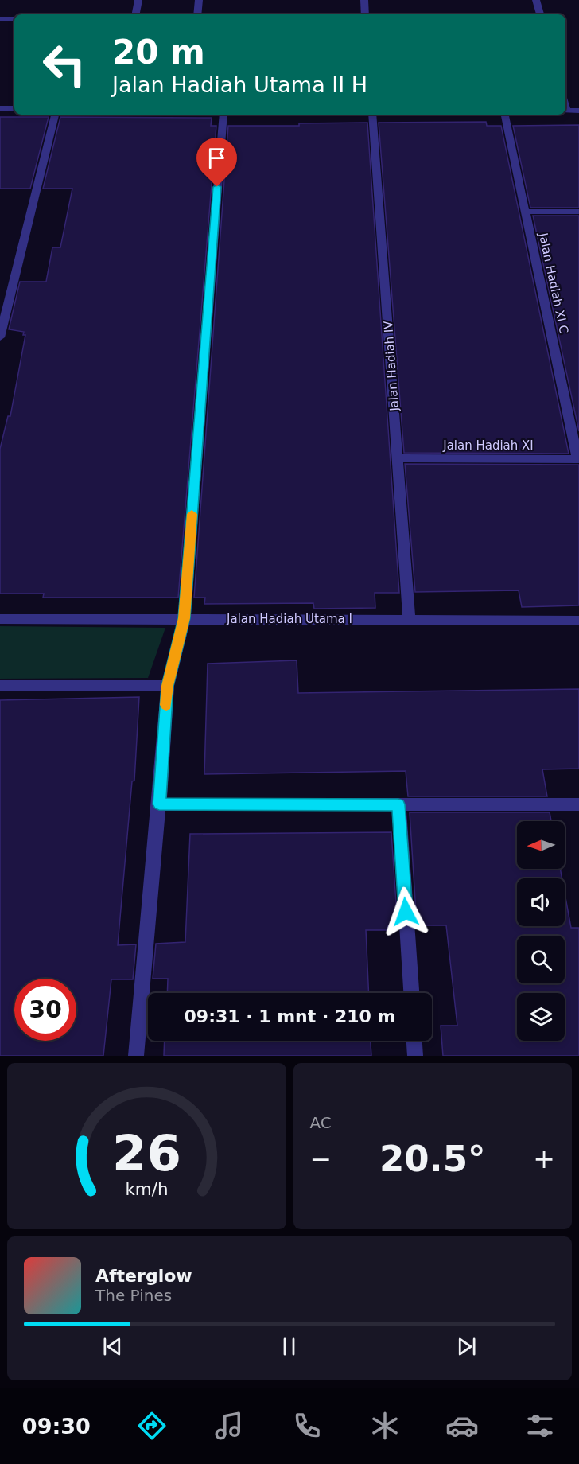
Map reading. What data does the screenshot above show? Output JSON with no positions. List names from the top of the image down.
{
  "streets": {
    "street": [
      "Jalan Hadiah XI C",
      "Jalan Hadiah IV",
      "Jalan Hadiah XI",
      "Jalan Hadiah Utama I"
    ]
  },
  "crossings": [
    ["Jalan Hadiah XI C", "Jalan Hadiah XI"],
    ["Jalan Hadiah IV", "Jalan Hadiah XI"],
    ["Jalan Hadiah IV", "Jalan Hadiah Utama I"]
  ],
  "north": "left",
  "page": {
    "turn": ["20 m", "Jalan Hadiah Utama II H"],
    "limit": "30",
    "trip": "09:31 · 1 mnt · 210 m",
    "tile": "AC",
    "heat": ["−", "20.5°", "+"],
    "song": ["Afterglow", "The Pines"],
    "tabs": "09:30",
    "gauge": ["26", "km/h"]
  }
}
